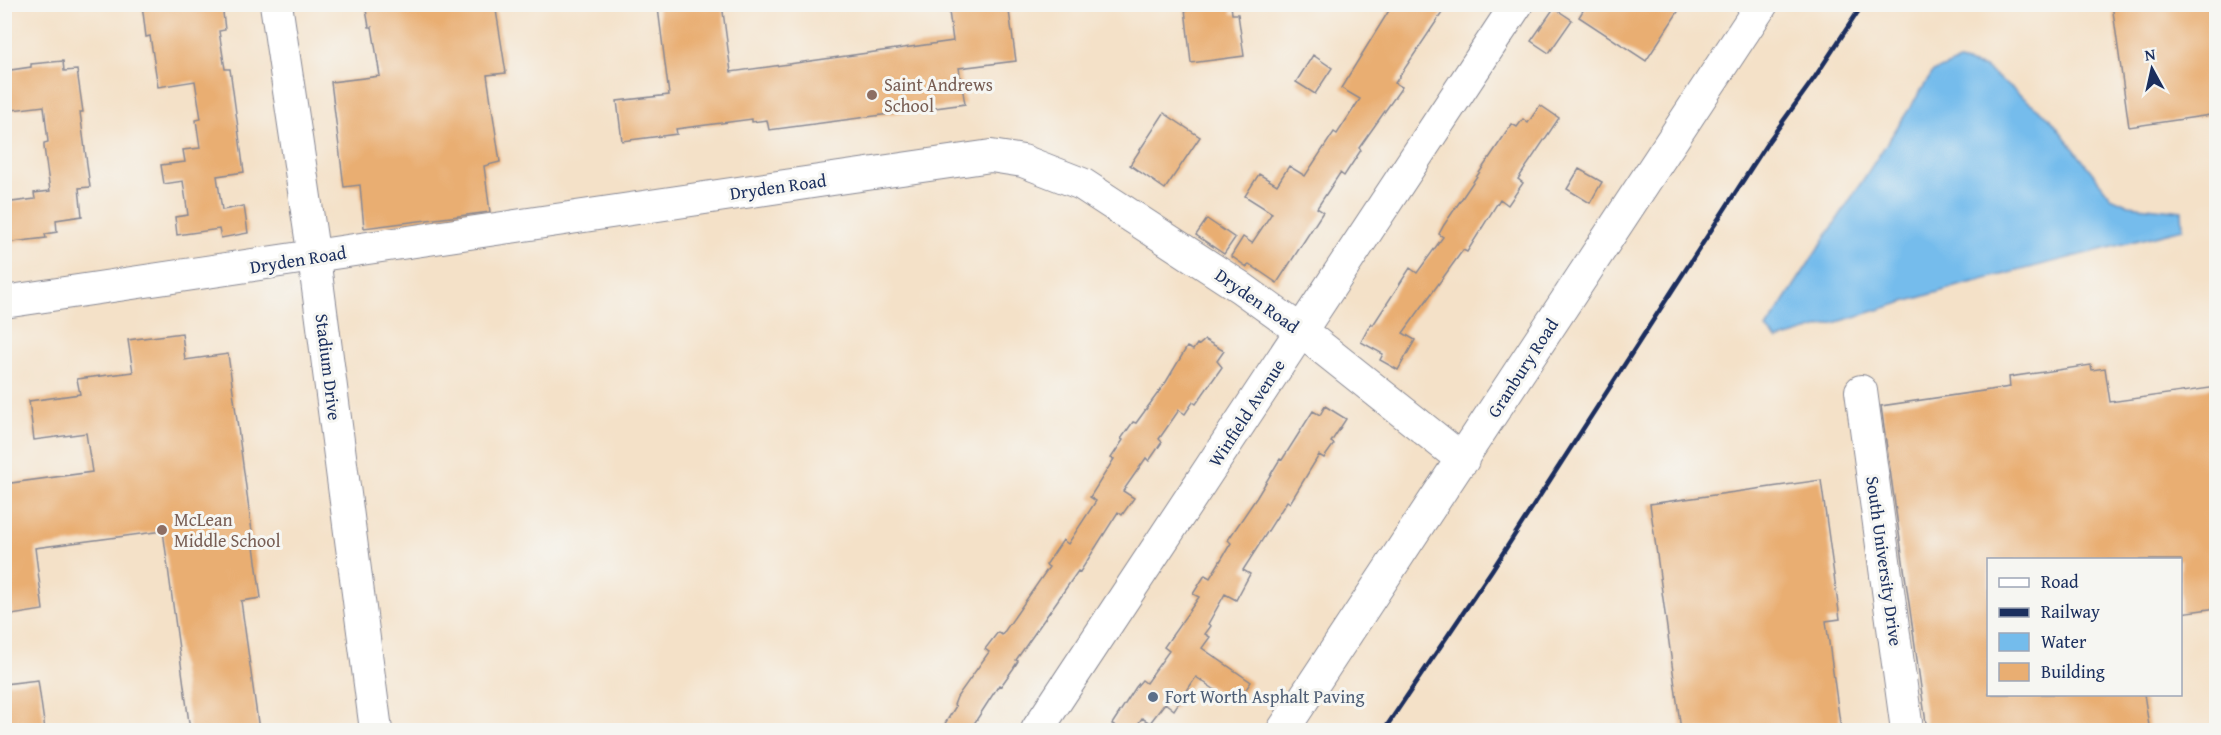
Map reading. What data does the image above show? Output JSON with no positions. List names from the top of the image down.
{
  "streets": {
    "street": [
      "Dryden Road",
      "Stadium Drive",
      "Granbury Road",
      "Winfield Avenue",
      "South University Drive"
    ]
  },
  "crossings": [
    ["Dryden Road", "Stadium Drive"],
    ["Dryden Road", "Granbury Road"],
    ["Dryden Road", "Winfield Avenue"]
  ],
  "places": ["Saint Andrews School", "McLean Middle School", "Fort Worth Asphalt Paving"],
  "legend": [
    "Road",
    "Railway",
    "Water",
    "Building"
  ],
  "north": "top"
}
